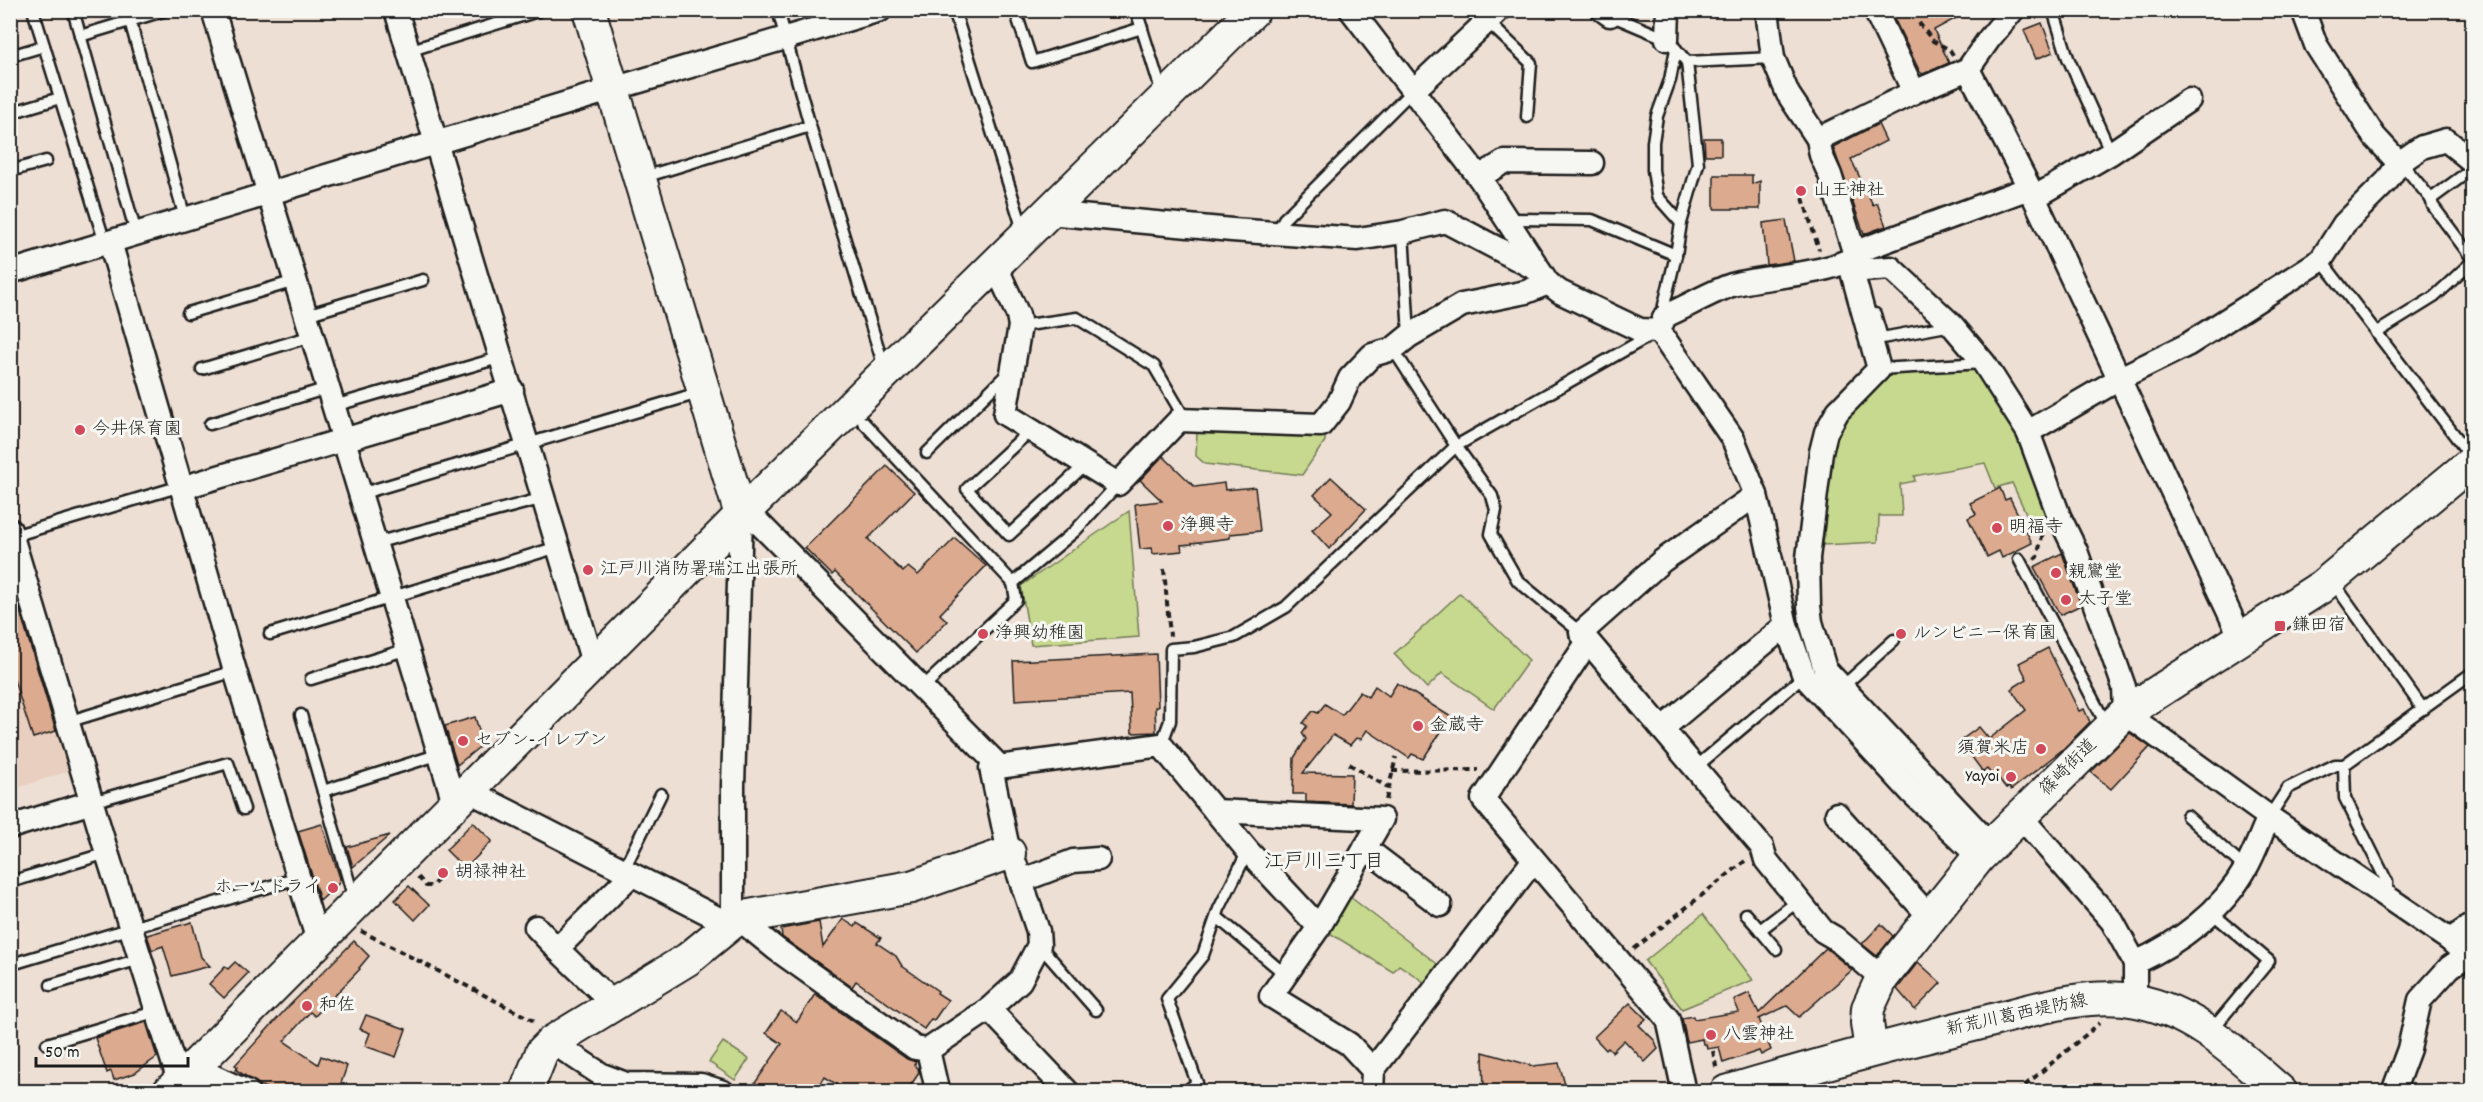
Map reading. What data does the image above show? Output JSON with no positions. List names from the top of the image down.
{
  "streets": {
    "street": ["篠崎街道", "新荒川葛西堤防線"]
  },
  "crossings": [
    ["篠崎街道", "新荒川葛西堤防線"]
  ],
  "districts": ["江戸川三丁目"],
  "places": {
    "other": [
      "山王神社",
      "今井保育園",
      "浄興寺",
      "明福寺",
      "江戸川消防署瑞江出張所",
      "親鸞堂",
      "太子堂",
      "浄興幼稚園",
      "ルンビニー保育園",
      "金蔵寺",
      "セブン-イレブン",
      "須賀米店",
      "Yayoi",
      "胡禄神社",
      "ホームドライ",
      "和佐",
      "八雲神社"
    ],
    "transit": ["鎌田宿"]
  },
  "scale_bar": "50 m"
}
